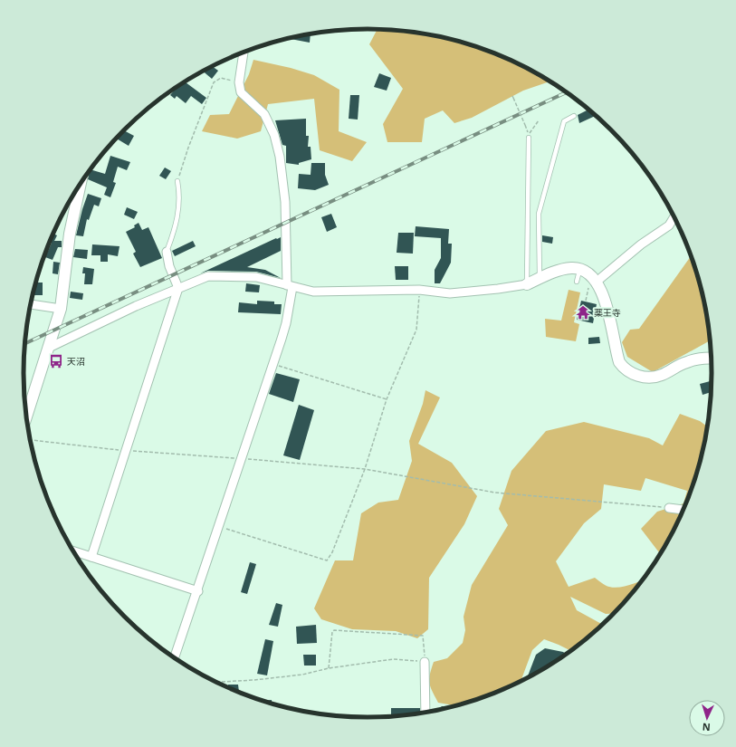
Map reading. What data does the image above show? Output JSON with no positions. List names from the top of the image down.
{
  "places": {
    "temple": ["薬王寺"],
    "bus stop": ["天沼"]
  },
  "north": "bottom"
}
